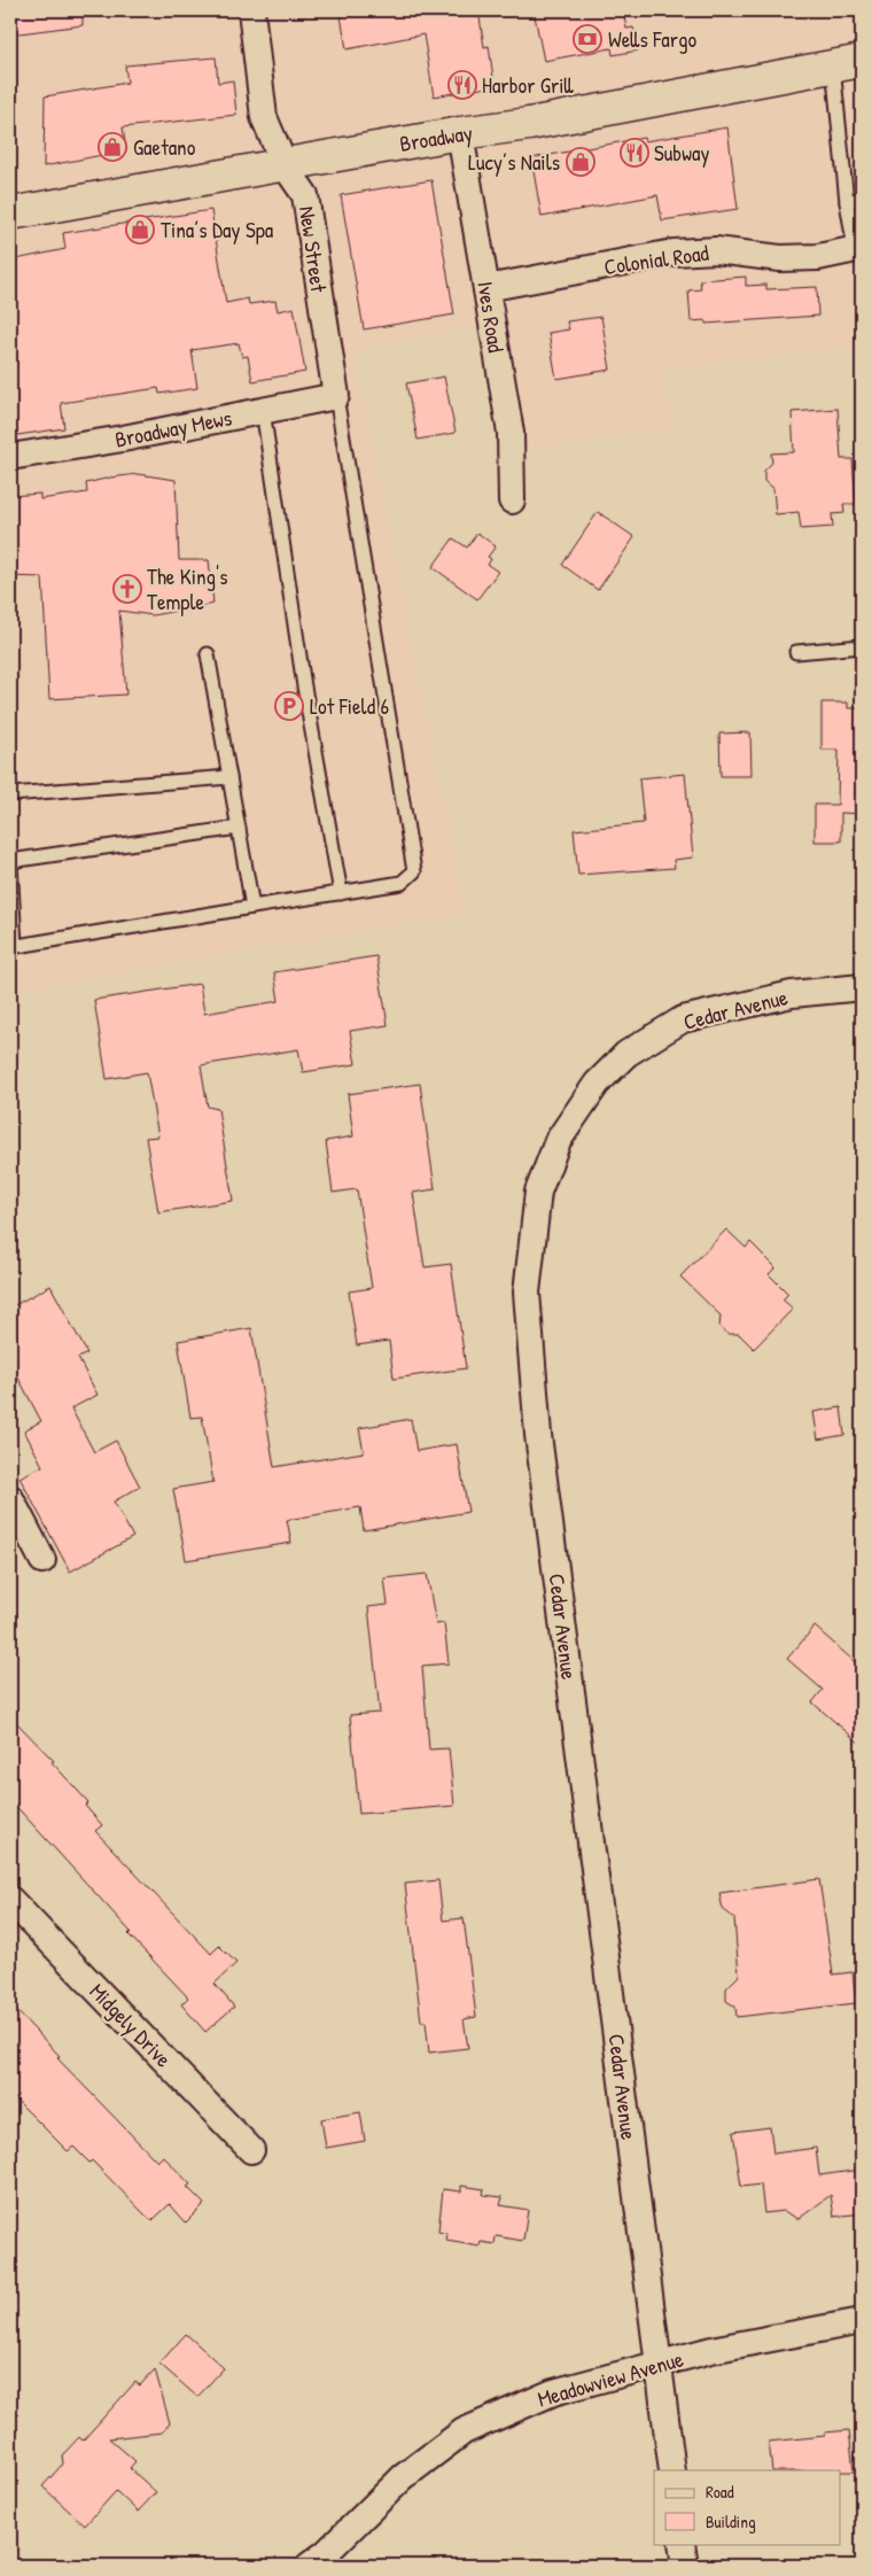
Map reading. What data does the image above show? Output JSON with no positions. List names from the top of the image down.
{
  "streets": {
    "main road": ["Broadway"],
    "street": [
      "New Street",
      "Colonial Road",
      "Ives Road",
      "Broadway Mews",
      "Cedar Avenue",
      "Midgely Drive",
      "Meadowview Avenue"
    ]
  },
  "crossings": [
    ["Broadway", "New Street"],
    ["Broadway", "Ives Road"],
    ["New Street", "Broadway Mews"],
    ["Colonial Road", "Ives Road"],
    ["Cedar Avenue", "Meadowview Avenue"]
  ],
  "places": {
    "bank": ["Wells Fargo"],
    "restaurant": ["Harbor Grill", "Subway"],
    "shop": ["Gaetano", "Lucy’s Nails", "Tina’s Day Spa"],
    "church": ["The King's Temple"],
    "parking": ["Lot Field 6"]
  },
  "legend": ["Road", "Building"]
}
